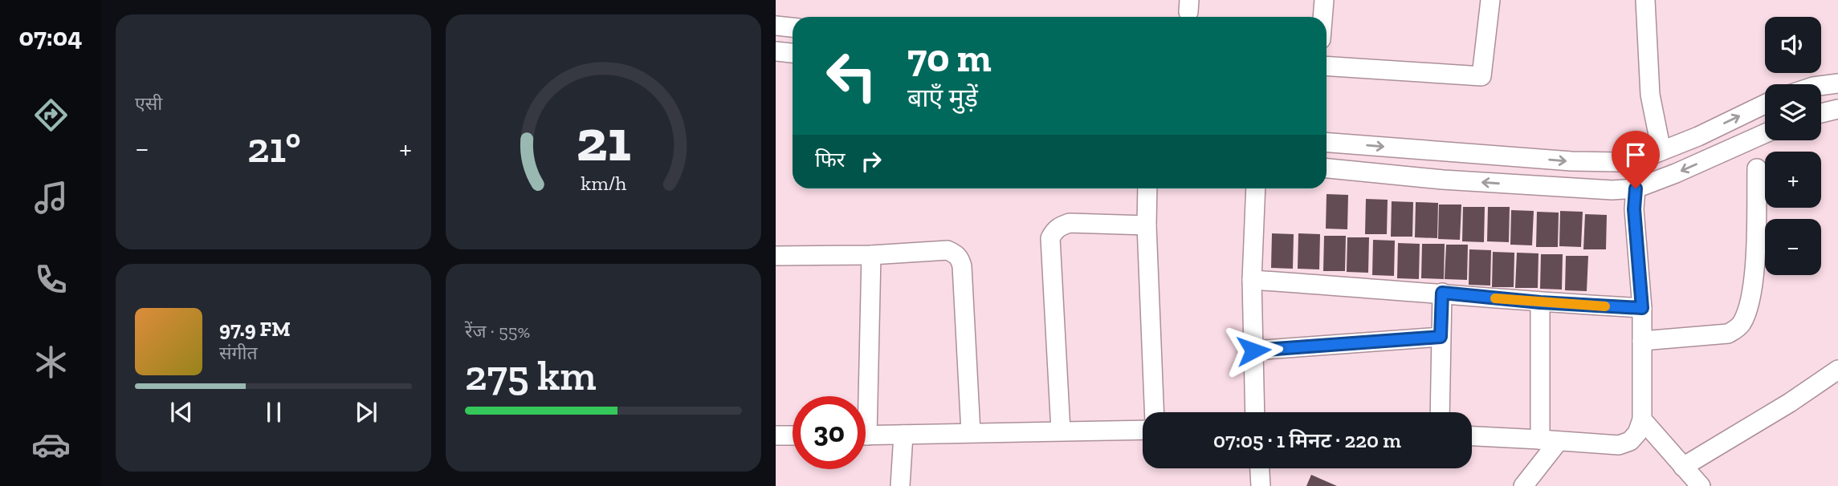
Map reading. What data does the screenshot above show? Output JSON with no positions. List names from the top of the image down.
{
  "page": {
    "tabs": "07:04",
    "tile": [
      "एसी",
      ["रेंज · 55%", "275 km"]
    ],
    "map_buttons": ["+", "−"],
    "turn": ["70 m", "बाएँ मुड़ें"],
    "heat": ["−", "21°", "+"],
    "then": "फिर",
    "song": ["97.9 FM", "संगीत"],
    "limit": "30",
    "trip": "07:05 · 1 मिनट · 220 m",
    "gauge": ["21", "km/h"]
  }
}
